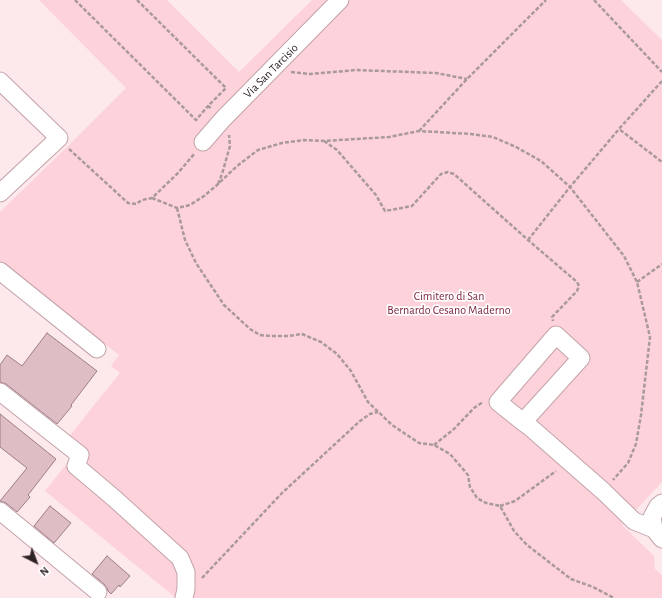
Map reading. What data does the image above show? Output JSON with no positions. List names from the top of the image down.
{
  "streets": {
    "street": ["Via San Tarcisio"]
  },
  "parks": ["Cimitero di San Bernardo Cesano Maderno"],
  "north": "bottom right"
}
